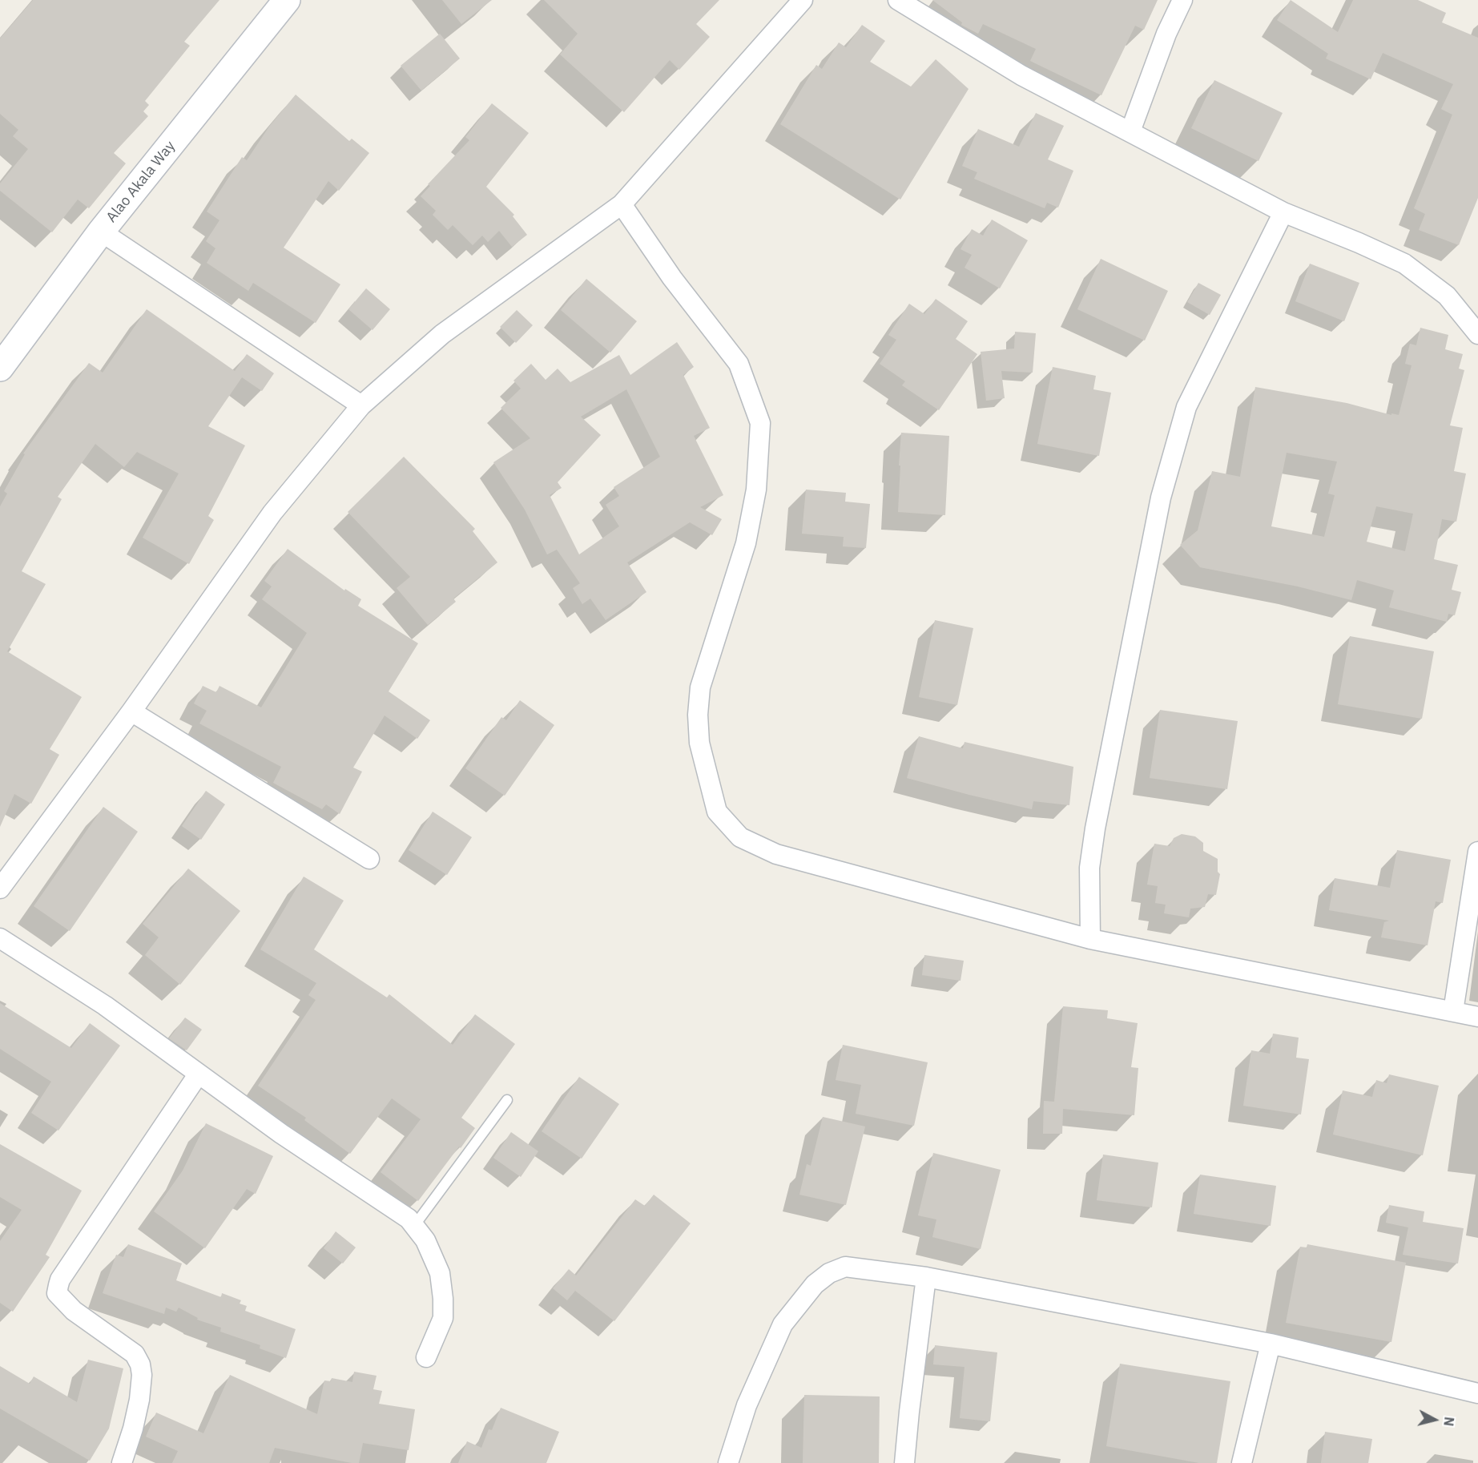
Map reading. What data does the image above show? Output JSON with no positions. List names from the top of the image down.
{
  "streets": {
    "street": ["Alao Akala Way"]
  },
  "north": "right"
}
